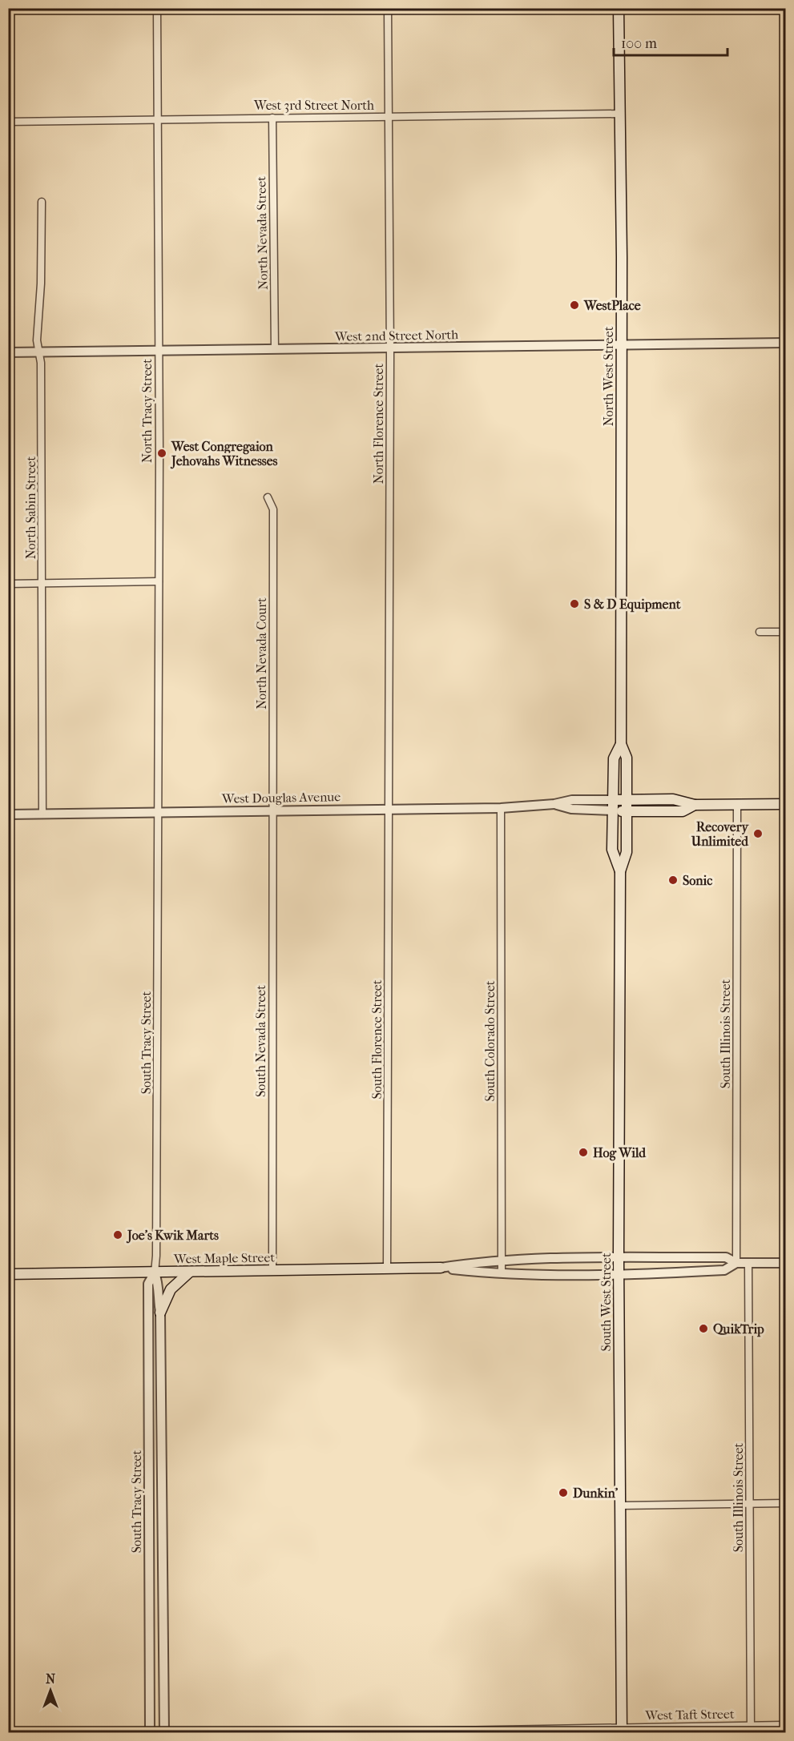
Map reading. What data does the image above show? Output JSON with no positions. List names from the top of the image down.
{
  "streets": {
    "main road": [
      "North West Street",
      "West Douglas Avenue",
      "West Maple Street",
      "South West Street"
    ],
    "street": [
      "West 3rd Street North",
      "North Nevada Street",
      "West 2nd Street North",
      "North Tracy Street",
      "North Florence Street",
      "North Sabin Street",
      "North Nevada Court",
      "South Illinois Street",
      "South Florence Street",
      "South Nevada Street",
      "South Colorado Street",
      "South Tracy Street",
      "West Taft Street"
    ]
  },
  "crossings": [
    ["West 3rd Street North", "North Nevada Street"],
    ["West 3rd Street North", "North West Street"],
    ["West 3rd Street North", "North Tracy Street"],
    ["West 3rd Street North", "North Florence Street"],
    ["North Nevada Street", "West 2nd Street North"],
    ["West 2nd Street North", "North West Street"],
    ["West 2nd Street North", "North Tracy Street"],
    ["West 2nd Street North", "North Florence Street"],
    ["West 2nd Street North", "North Sabin Street"],
    ["North West Street", "West Douglas Avenue"],
    ["North West Street", "South West Street"],
    ["North Tracy Street", "West Douglas Avenue"],
    ["North Tracy Street", "South Tracy Street"],
    ["North Florence Street", "West Douglas Avenue"],
    ["North Florence Street", "South Florence Street"],
    ["North Sabin Street", "West Douglas Avenue"],
    ["North Nevada Court", "West Douglas Avenue"],
    ["North Nevada Court", "South Nevada Street"],
    ["West Douglas Avenue", "South Illinois Street"],
    ["West Douglas Avenue", "South Florence Street"],
    ["West Douglas Avenue", "South Nevada Street"],
    ["West Douglas Avenue", "South Colorado Street"],
    ["West Douglas Avenue", "South Tracy Street"],
    ["West Douglas Avenue", "South West Street"],
    ["South Illinois Street", "West Maple Street"],
    ["South Illinois Street", "West Taft Street"],
    ["South Florence Street", "West Maple Street"],
    ["South Nevada Street", "West Maple Street"],
    ["South Colorado Street", "West Maple Street"],
    ["South Tracy Street", "West Maple Street"],
    ["West Maple Street", "South West Street"],
    ["South West Street", "West Taft Street"]
  ],
  "places": [
    "WestPlace",
    "West Congregaion Jehovahs Witnesses",
    "S & D Equipment",
    "Recovery Unlimited",
    "Sonic",
    "Hog Wild",
    "Joe's Kwik Marts",
    "QuikTrip",
    "Dunkin'"
  ],
  "scale_bar": "100 m",
  "north": "top"
}
